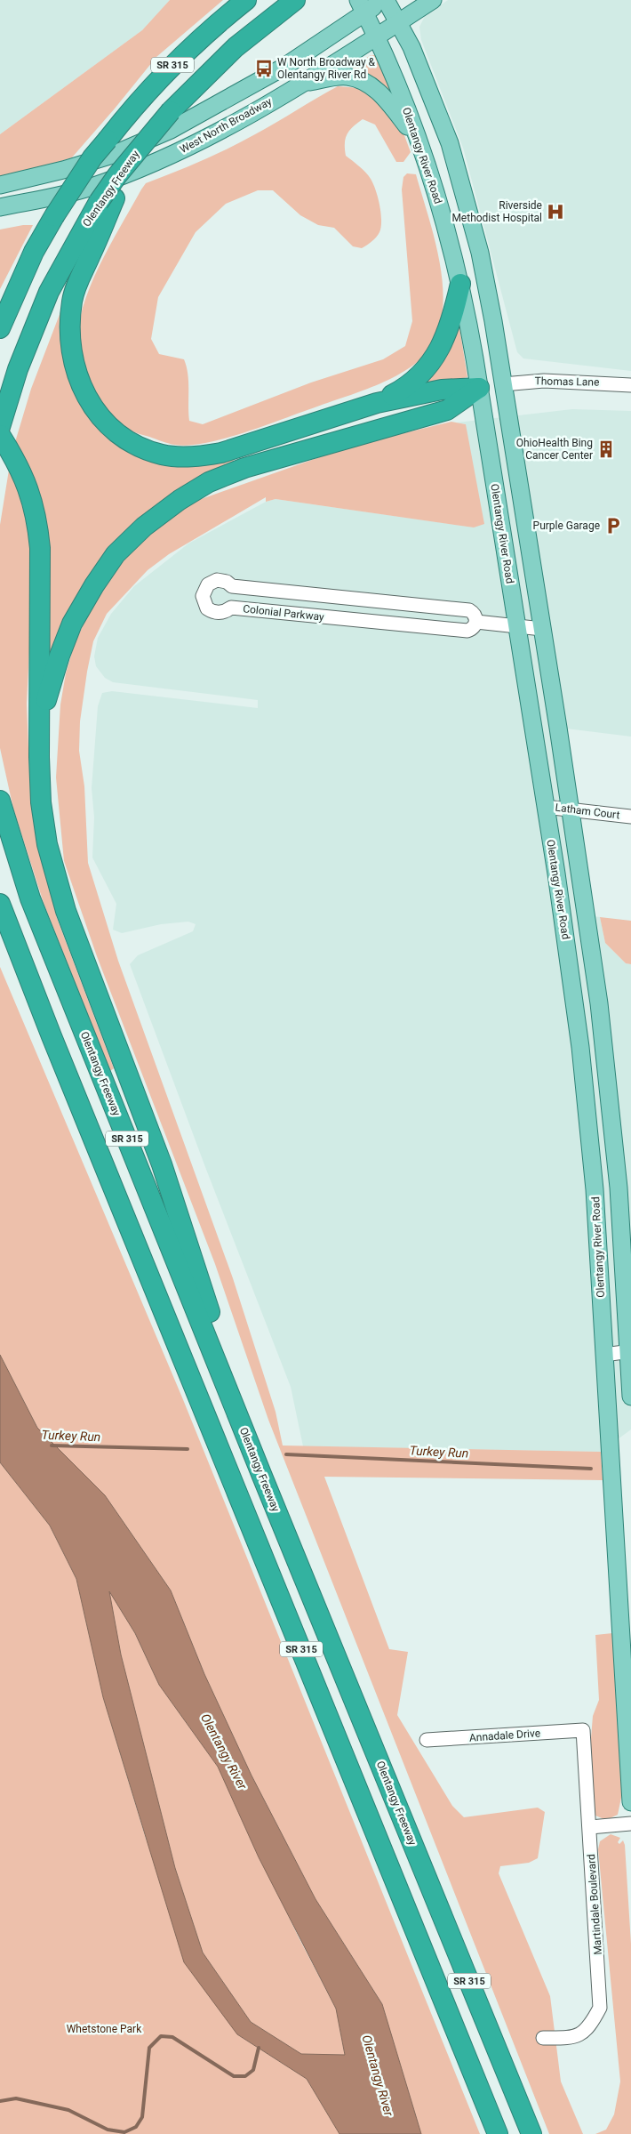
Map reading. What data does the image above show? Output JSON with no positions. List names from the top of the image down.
{
  "streets": {
    "highway": ["SR 315", "Olentangy Freeway"],
    "main road": ["West North Broadway", "Olentangy River Road"],
    "street": [
      "Thomas Lane",
      "Colonial Parkway",
      "Latham Court",
      "Annadale Drive",
      "Martindale Boulevard"
    ]
  },
  "crossings": [
    ["West North Broadway", "Olentangy River Road"],
    ["Olentangy River Road", "Colonial Parkway"],
    ["Olentangy River Road", "Latham Court"],
    ["Annadale Drive", "Martindale Boulevard"]
  ],
  "water": ["Turkey Run", "Olentangy River"],
  "parks": ["Whetstone Park"],
  "places": {
    "bus stop": ["W North Broadway & Olentangy River Rd"],
    "hospital": ["Riverside Methodist Hospital"],
    "building": ["OhioHealth Bing Cancer Center"],
    "parking": ["Purple Garage"]
  }
}
